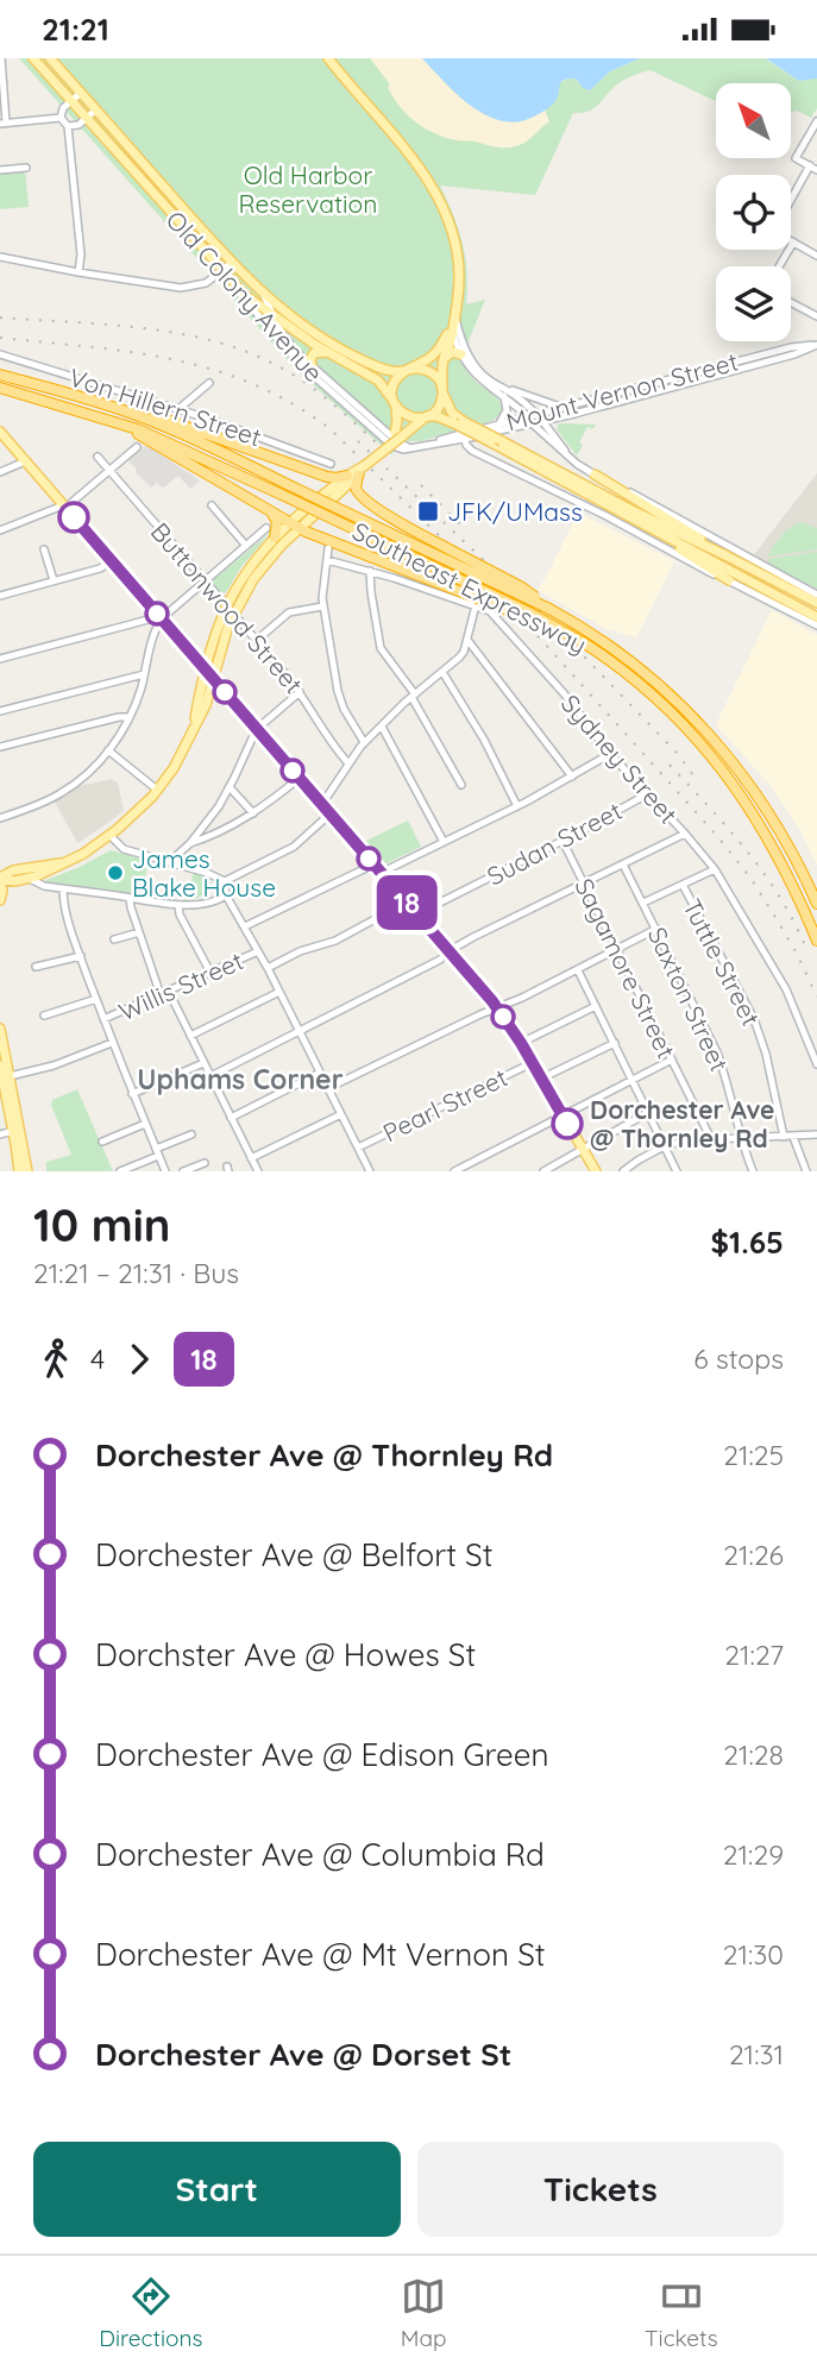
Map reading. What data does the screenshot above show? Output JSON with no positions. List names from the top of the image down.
{
  "streets": {
    "highway": ["Southeast Expressway"],
    "main road": ["Old Colony Avenue"],
    "street": [
      "Mount Vernon Street",
      "Von Hillern Street",
      "Buttonwood Street",
      "Sydney Street",
      "Sudan Street",
      "Tuttle Street",
      "Sagamore Street",
      "Willis Street",
      "Saxton Street",
      "Pearl Street"
    ]
  },
  "crossings": [
    ["Old Colony Avenue", "Mount Vernon Street"],
    ["Sydney Street", "Sudan Street"],
    ["Sudan Street", "Sagamore Street"]
  ],
  "districts": ["Uphams Corner"],
  "parks": ["Old Harbor Reservation"],
  "places": {
    "transit": ["JFK/UMass"],
    "other": ["James Blake House", "Dorchester Ave @ Thornley Rd"]
  },
  "lines": ["bus line 18"],
  "north": "top left",
  "page": {
    "status": "21:21",
    "on_map": "18",
    "heading": ["10 min", "21:21 – 21:31 · Bus", "$1.65"],
    "legs": ["4", "18", "6 stops"],
    "list": [
      {
        "name": "Dorchester Ave @ Thornley Rd",
        "value": "21:25"
      },
      {
        "name": "Dorchester Ave @ Belfort St",
        "value": "21:26"
      },
      {
        "name": "Dorchster Ave @ Howes St",
        "value": "21:27"
      },
      {
        "name": "Dorchester Ave @ Edison Green",
        "value": "21:28"
      },
      {
        "name": "Dorchester Ave @ Columbia Rd",
        "value": "21:29"
      },
      {
        "name": "Dorchester Ave @ Mt Vernon St",
        "value": "21:30"
      },
      {
        "name": "Dorchester Ave @ Dorset St",
        "value": "21:31"
      }
    ],
    "buttons": ["Start", "Tickets"],
    "tabs": ["Directions", "Map", "Tickets"]
  }
}
